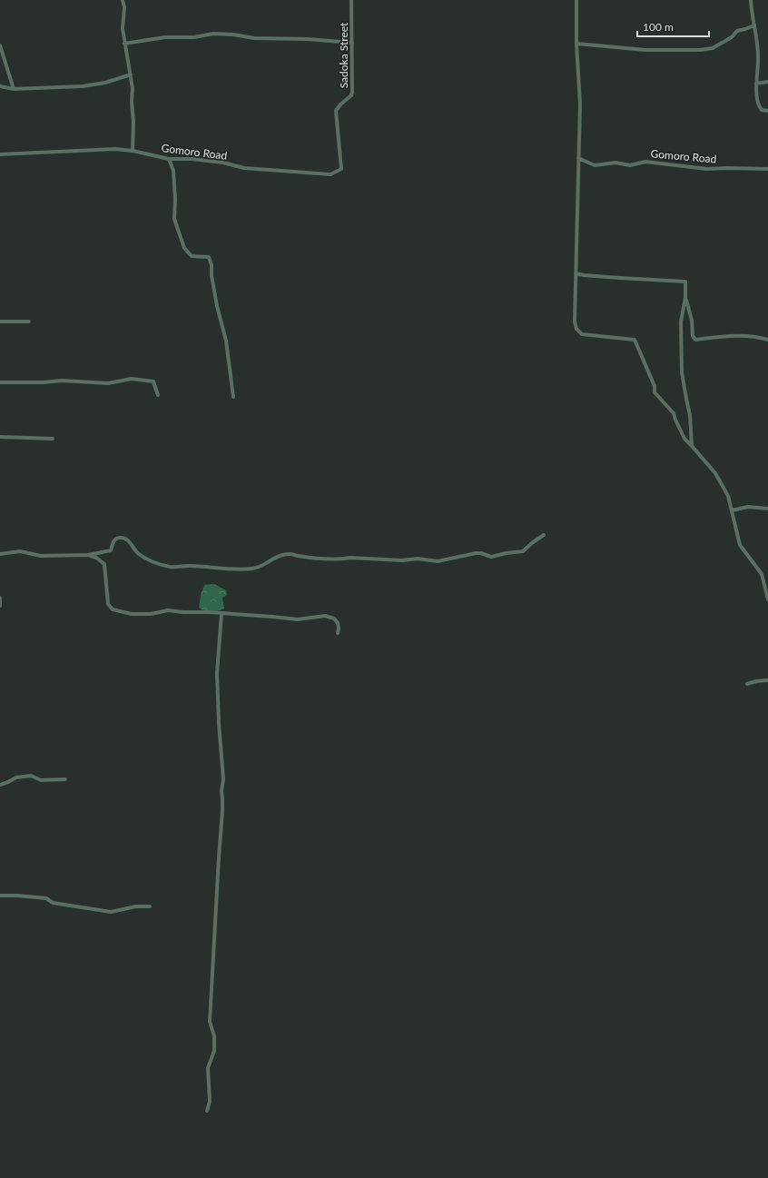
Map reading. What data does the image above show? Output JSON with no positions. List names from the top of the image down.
{
  "streets": {
    "street": ["Sadoka Street", "Gomoro Road"]
  },
  "crossings": [
    ["Sadoka Street", "Gomoro Road"]
  ],
  "scale_bar": "100 m"
}
